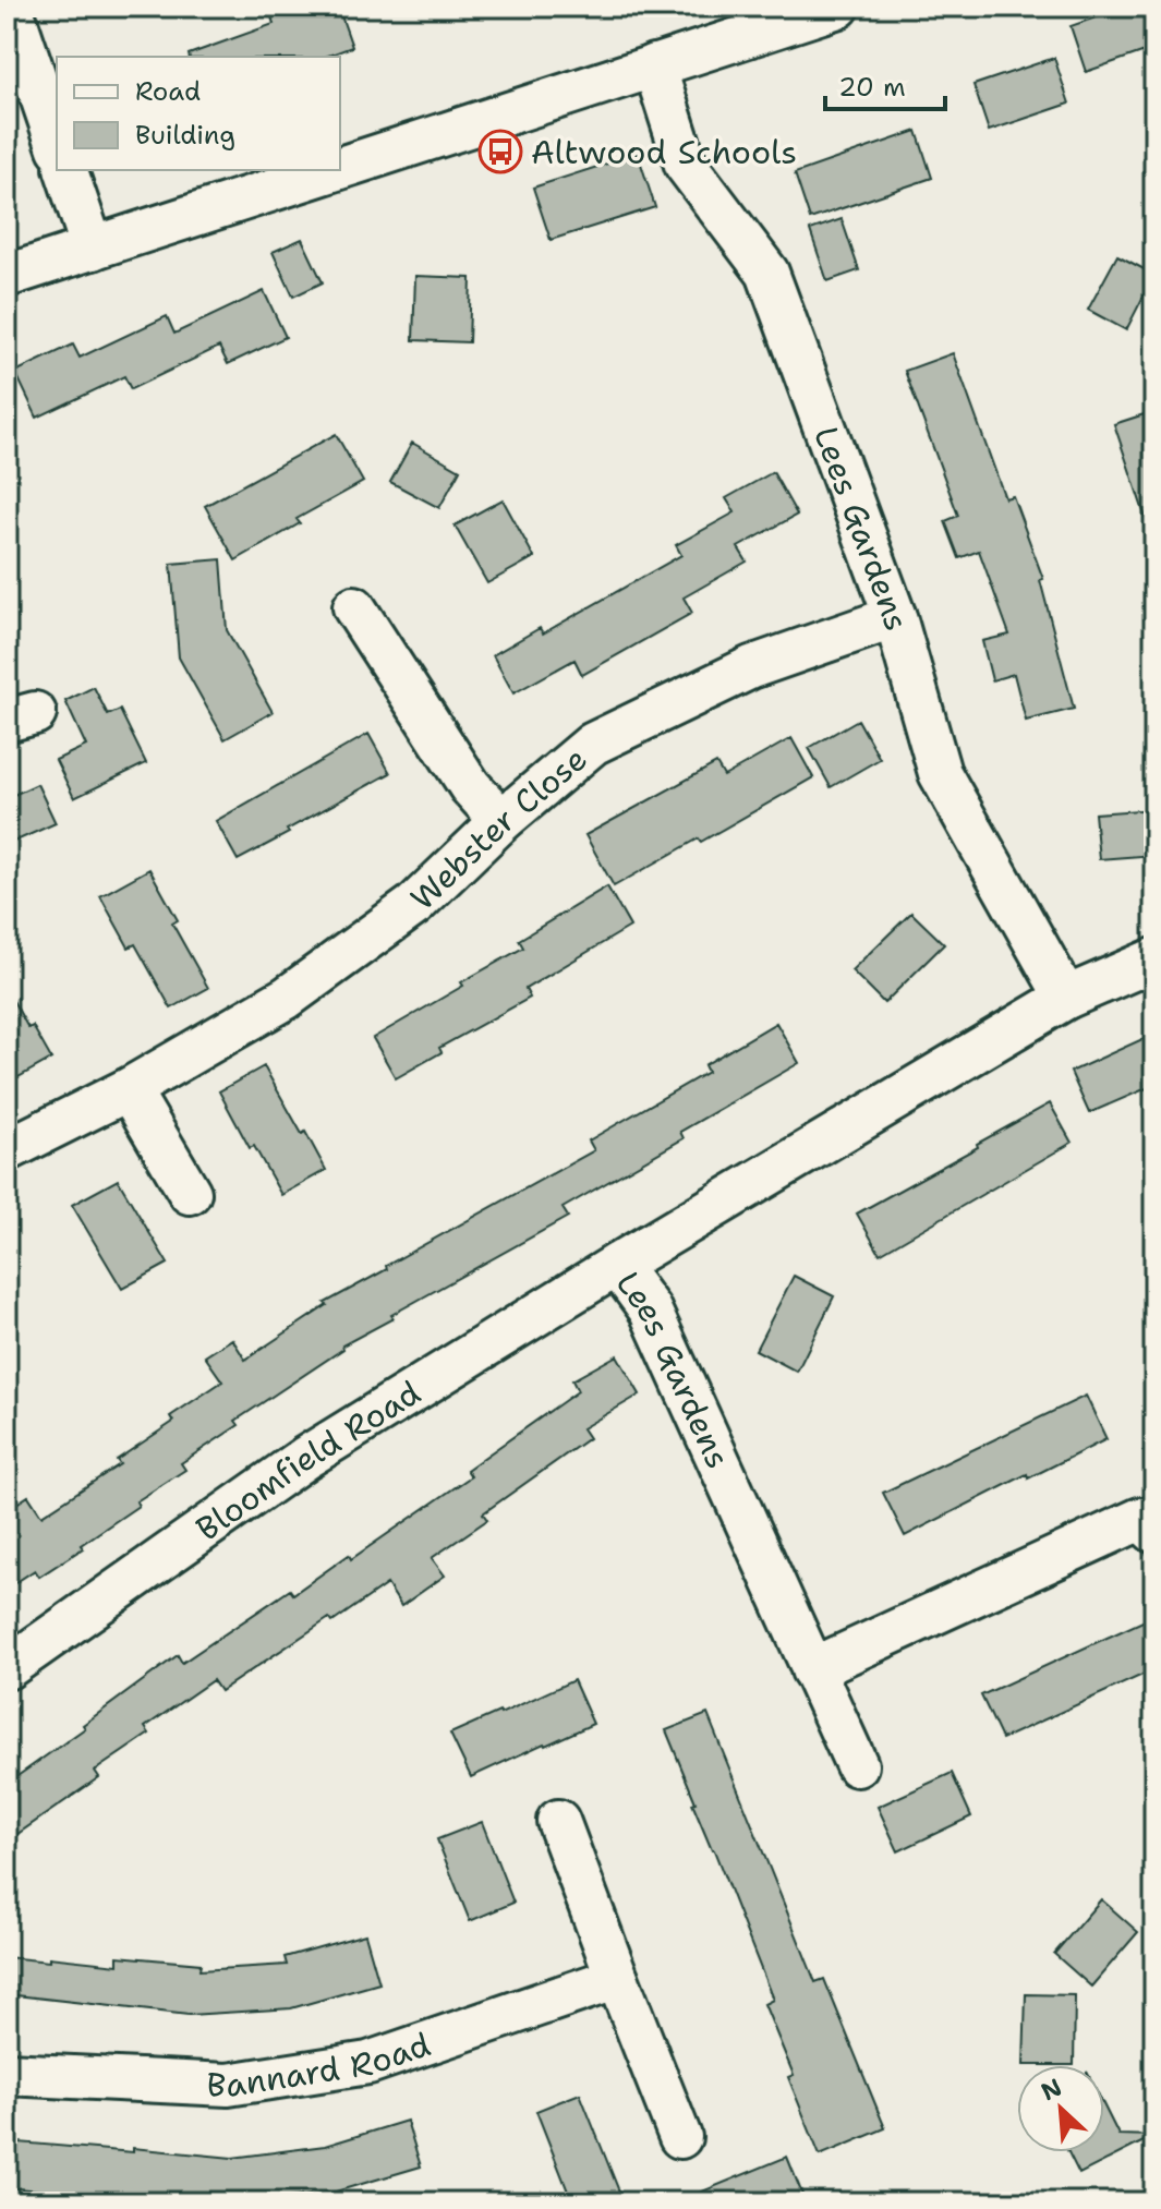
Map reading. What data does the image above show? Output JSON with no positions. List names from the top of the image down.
{
  "streets": {
    "street": [
      "Lees Gardens",
      "Webster Close",
      "Bloomfield Road",
      "Bannard Road"
    ]
  },
  "crossings": [
    ["Lees Gardens", "Webster Close"],
    ["Lees Gardens", "Bloomfield Road"]
  ],
  "places": {
    "bus stop": ["Altwood Schools"]
  },
  "legend": ["Road", "Building"],
  "scale_bar": "20 m",
  "north": "top left"
}
